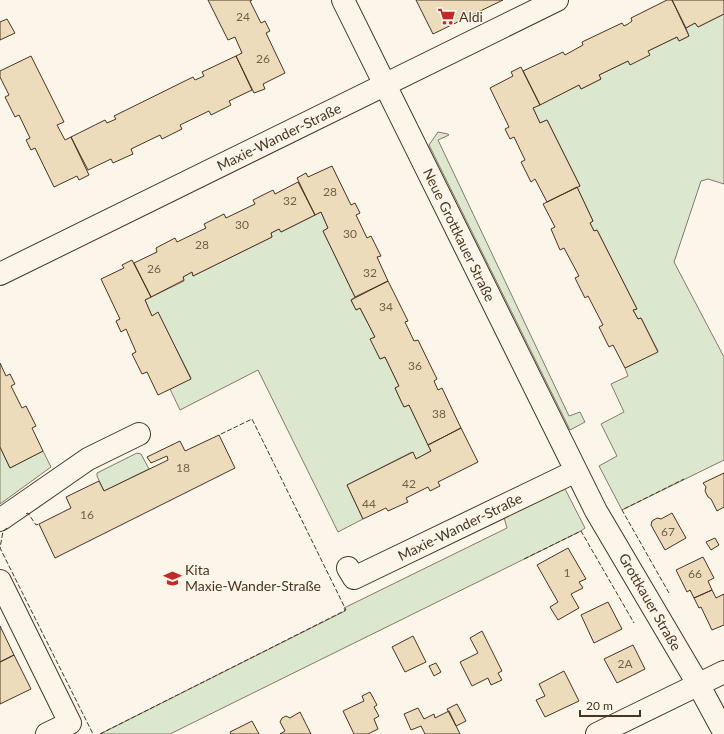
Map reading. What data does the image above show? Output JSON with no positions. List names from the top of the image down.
{
  "streets": {
    "street": ["Maxie-Wander-Straße", "Neue Grottkauer Straße", "Grottkauer Straße"]
  },
  "crossings": [
    ["Maxie-Wander-Straße", "Neue Grottkauer Straße"],
    ["Maxie-Wander-Straße", "Grottkauer Straße"],
    ["Neue Grottkauer Straße", "Grottkauer Straße"]
  ],
  "places": {
    "supermarket": ["Aldi"],
    "school or university": ["Kita Maxie-Wander-Straße"]
  },
  "house_numbers": [
    "24",
    "26",
    "28",
    "32",
    "30",
    "30",
    "28",
    "26",
    "32",
    "34",
    "36",
    "38",
    "18",
    "42",
    "44",
    "16",
    "67",
    "1",
    "66",
    "2A"
  ],
  "scale_bar": "20 m"
}
